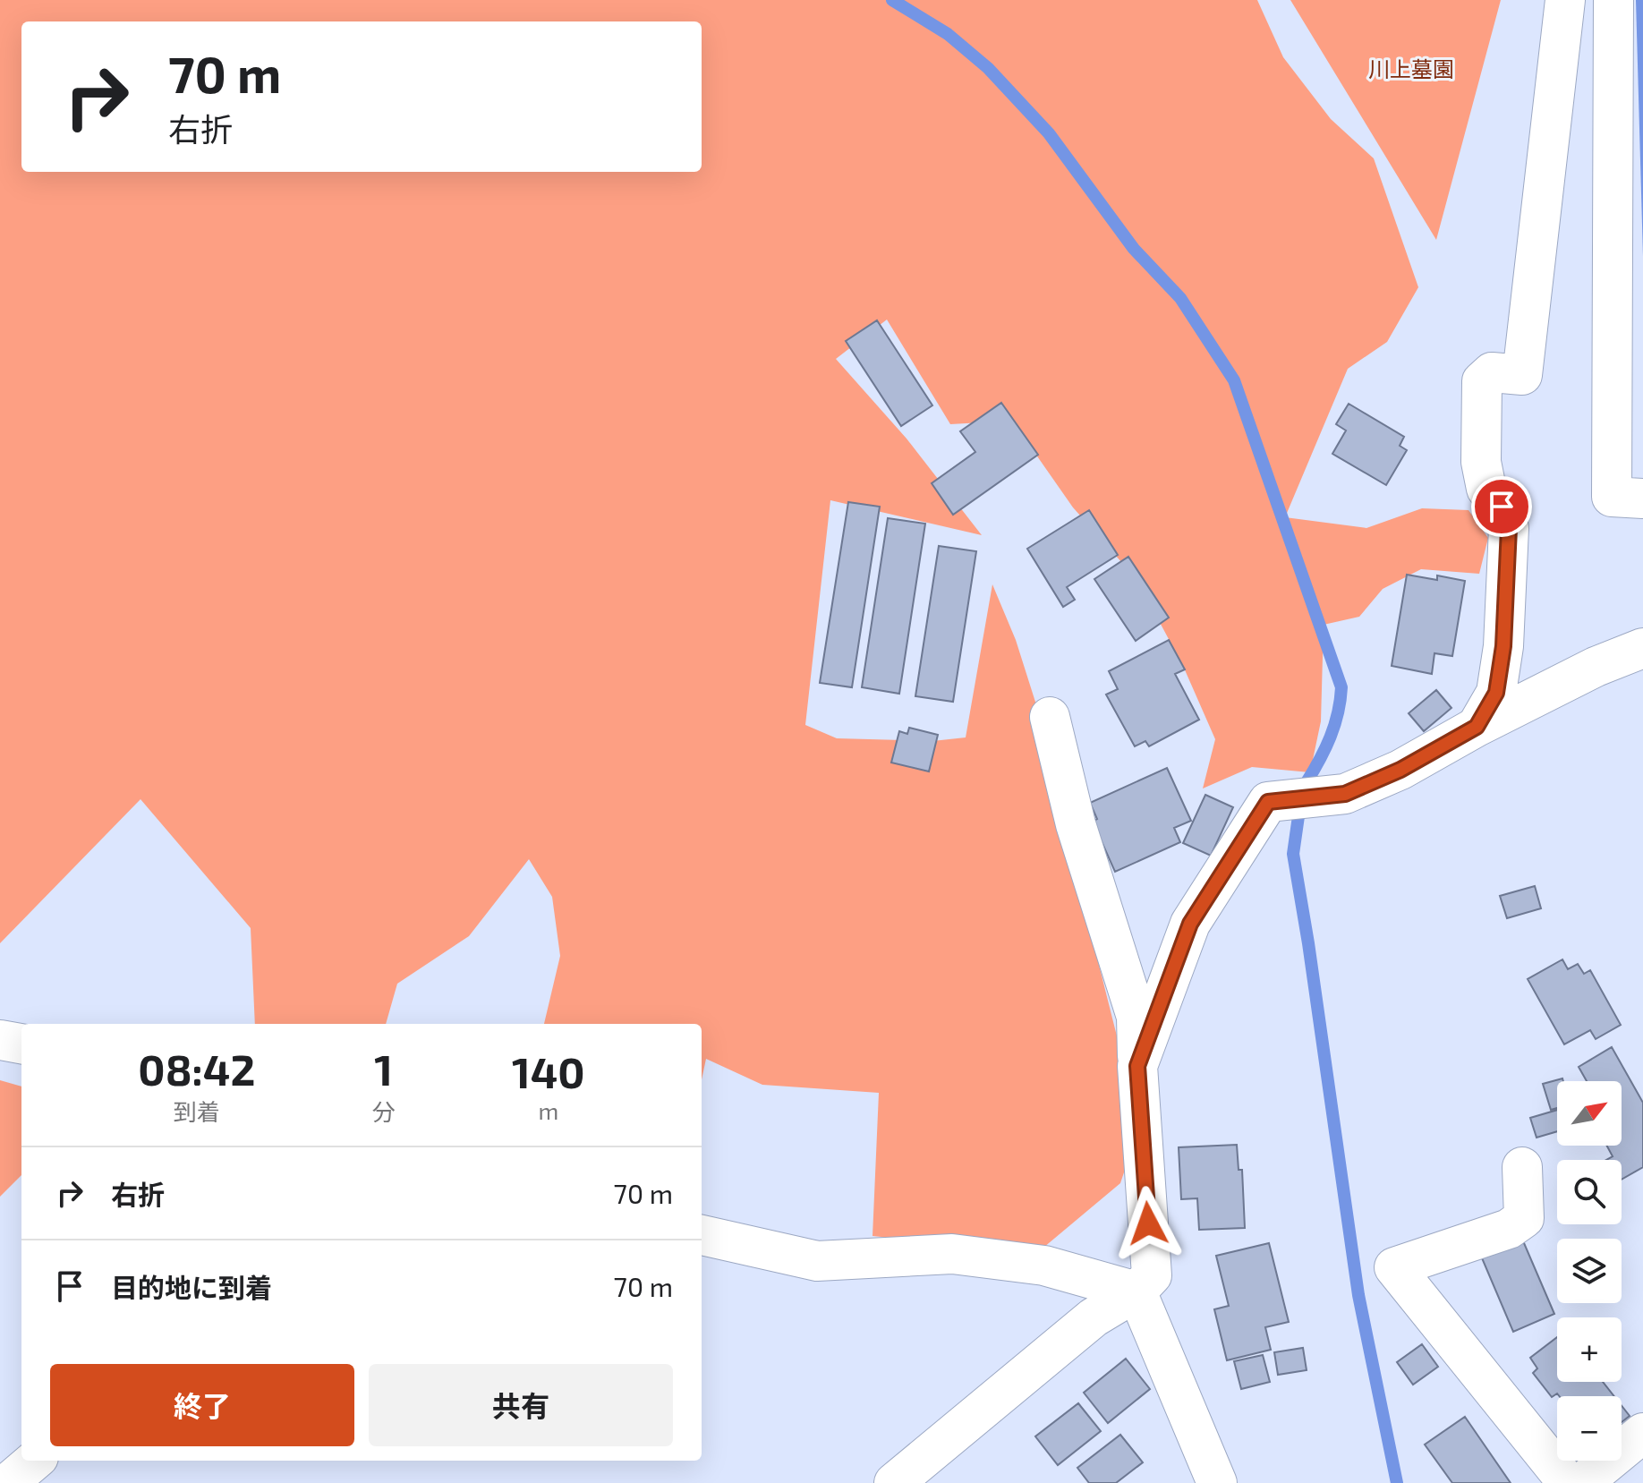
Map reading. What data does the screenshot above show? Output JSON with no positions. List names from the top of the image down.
{
  "parks": ["川上墓園"],
  "north": "top right",
  "page": {
    "turn": ["70 m", "右折"],
    "eta": [
      "08:42",
      "到着",
      "1",
      "分",
      "140",
      "m"
    ],
    "map_buttons": ["+", "−"],
    "list": [
      {
        "name": "右折",
        "value": "70 m"
      },
      {
        "name": "目的地に到着",
        "value": "70 m"
      }
    ],
    "buttons": ["終了", "共有"]
  }
}
